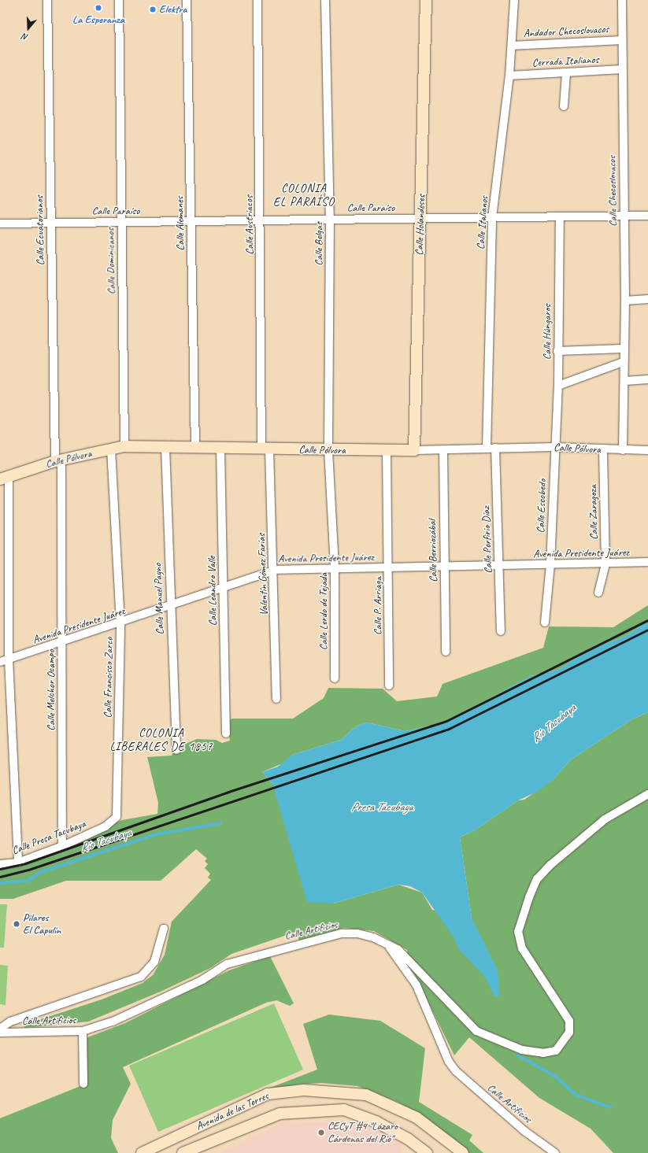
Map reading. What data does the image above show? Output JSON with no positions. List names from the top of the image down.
{
  "streets": {
    "street": [
      "Andador Checoslovacos",
      "Cerrada Italianos",
      "Calle Checoslovacos",
      "Calle Paraíso",
      "Calle Italianos",
      "Calle Alemanes",
      "Calle Austriacos",
      "Calle Holandeses",
      "Calle Ecuatorianos",
      "Calle Belgas",
      "Calle Dominicanos",
      "Calle Húngaros",
      "Calle Pólvora",
      "Calle Escobedo",
      "Calle Zaragoza",
      "Calle Porfirio Díaz",
      "Calle Berriozábal",
      "Avenida Presidente Juárez",
      "Valentín Gómez Farías",
      "Calle Leandro Valle",
      "Calle Manuel Payno",
      "Calle P. Arriaga",
      "Calle Lerdo de Tejada",
      "Calle Francisco Zarco",
      "Calle Melchor Ocampo",
      "Calle Presa Tacubaya",
      "Calle Artificios",
      "Avenida de las Torres"
    ]
  },
  "crossings": [
    ["Andador Checoslovacos", "Calle Checoslovacos"],
    ["Andador Checoslovacos", "Calle Italianos"],
    ["Cerrada Italianos", "Calle Checoslovacos"],
    ["Cerrada Italianos", "Calle Italianos"],
    ["Calle Checoslovacos", "Calle Paraíso"],
    ["Calle Checoslovacos", "Calle Pólvora"],
    ["Calle Paraíso", "Calle Italianos"],
    ["Calle Paraíso", "Calle Alemanes"],
    ["Calle Paraíso", "Calle Austriacos"],
    ["Calle Paraíso", "Calle Holandeses"],
    ["Calle Paraíso", "Calle Ecuatorianos"],
    ["Calle Paraíso", "Calle Belgas"],
    ["Calle Paraíso", "Calle Dominicanos"],
    ["Calle Paraíso", "Calle Húngaros"],
    ["Calle Italianos", "Calle Pólvora"],
    ["Calle Alemanes", "Calle Pólvora"],
    ["Calle Austriacos", "Calle Pólvora"],
    ["Calle Austriacos", "Valentín Gómez Farías"],
    ["Calle Holandeses", "Calle Pólvora"],
    ["Calle Ecuatorianos", "Calle Pólvora"],
    ["Calle Ecuatorianos", "Calle Melchor Ocampo"],
    ["Calle Belgas", "Calle Pólvora"],
    ["Calle Belgas", "Calle Lerdo de Tejada"],
    ["Calle Dominicanos", "Calle Pólvora"],
    ["Calle Húngaros", "Calle Pólvora"],
    ["Calle Húngaros", "Calle Escobedo"],
    ["Calle Pólvora", "Calle Escobedo"],
    ["Calle Pólvora", "Calle Zaragoza"],
    ["Calle Pólvora", "Calle Porfirio Díaz"],
    ["Calle Pólvora", "Calle Berriozábal"],
    ["Calle Pólvora", "Valentín Gómez Farías"],
    ["Calle Pólvora", "Calle Leandro Valle"],
    ["Calle Pólvora", "Calle Manuel Payno"],
    ["Calle Pólvora", "Calle P. Arriaga"],
    ["Calle Pólvora", "Calle Lerdo de Tejada"],
    ["Calle Pólvora", "Calle Francisco Zarco"],
    ["Calle Pólvora", "Calle Melchor Ocampo"],
    ["Calle Escobedo", "Avenida Presidente Juárez"],
    ["Calle Zaragoza", "Avenida Presidente Juárez"],
    ["Calle Porfirio Díaz", "Avenida Presidente Juárez"],
    ["Calle Berriozábal", "Avenida Presidente Juárez"],
    ["Avenida Presidente Juárez", "Valentín Gómez Farías"],
    ["Avenida Presidente Juárez", "Calle Leandro Valle"],
    ["Avenida Presidente Juárez", "Calle Manuel Payno"],
    ["Avenida Presidente Juárez", "Calle P. Arriaga"],
    ["Avenida Presidente Juárez", "Calle Lerdo de Tejada"],
    ["Avenida Presidente Juárez", "Calle Francisco Zarco"],
    ["Avenida Presidente Juárez", "Calle Melchor Ocampo"],
    ["Calle Francisco Zarco", "Calle Presa Tacubaya"],
    ["Calle Melchor Ocampo", "Calle Presa Tacubaya"]
  ],
  "districts": ["COLONIA EL PARAÍSO", "COLONIA LIBERALES DE 1857"],
  "water": ["Río Tacubaya", "Presa Tacubaya"],
  "places": [
    "La Esperanza",
    "Elektra",
    "Pilares El Capulín",
    "CECyT #4 \"Lázaro Cárdenas del Río\""
  ],
  "north": "bottom"
}
